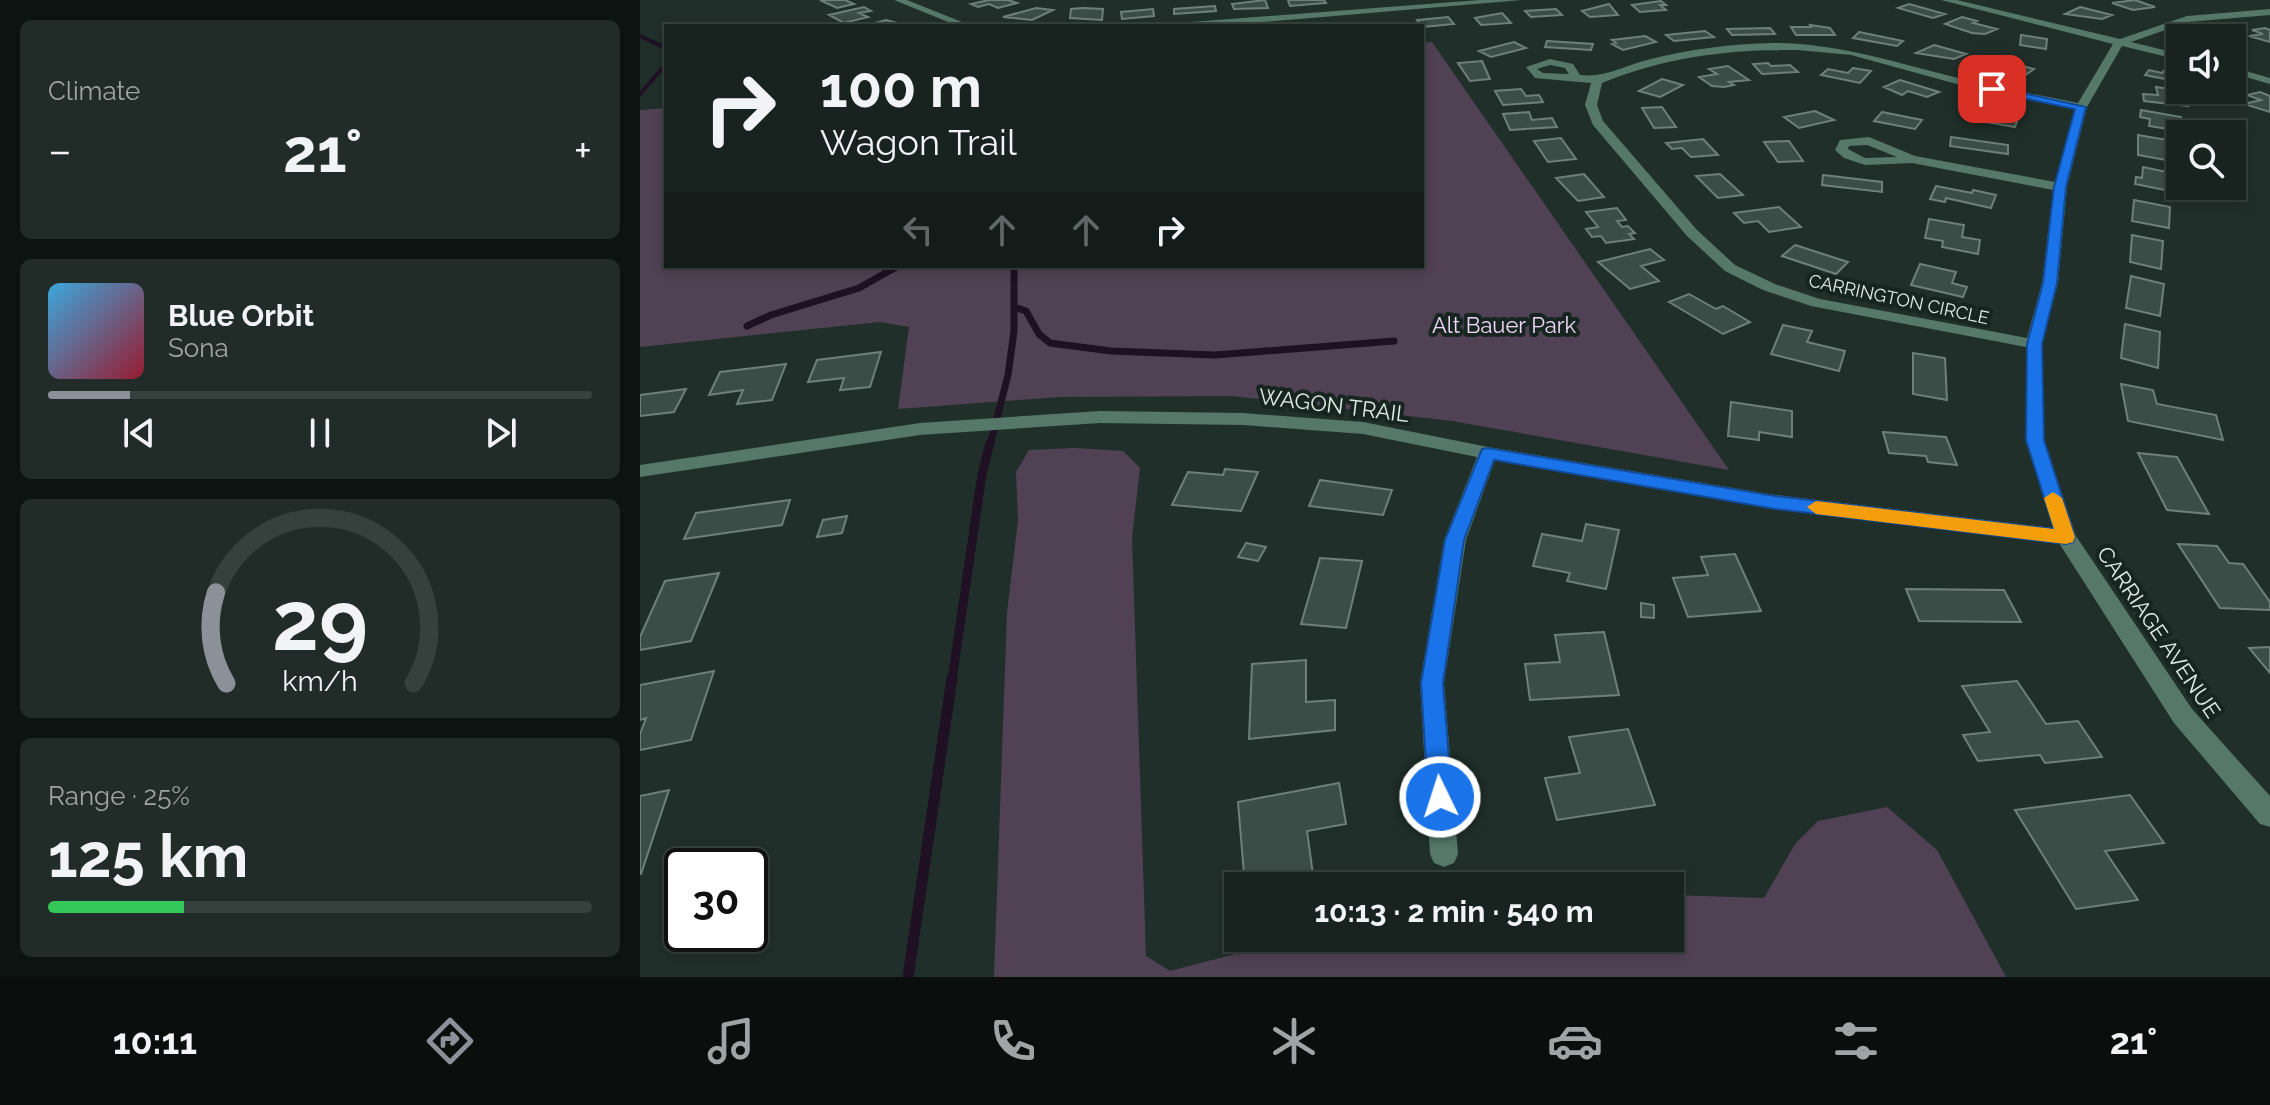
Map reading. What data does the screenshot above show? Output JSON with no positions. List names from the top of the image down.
{
  "streets": {
    "street": ["CARRINGTON CIRCLE", "WAGON TRAIL", "CARRIAGE AVENUE"]
  },
  "crossings": [
    ["CARRINGTON CIRCLE", "CARRIAGE AVENUE"],
    ["WAGON TRAIL", "CARRIAGE AVENUE"]
  ],
  "parks": ["Alt Bauer Park"],
  "page": {
    "tile": [
      "Climate",
      ["Range · 25%", "125 km"]
    ],
    "turn": ["100 m", "Wagon Trail"],
    "heat": ["−", "21°", "+"],
    "song": ["Blue Orbit", "Sona"],
    "limit": "30",
    "trip": "10:13 · 2 min · 540 m",
    "tabs": ["10:11", "21°"],
    "gauge": ["29", "km/h"]
  }
}
